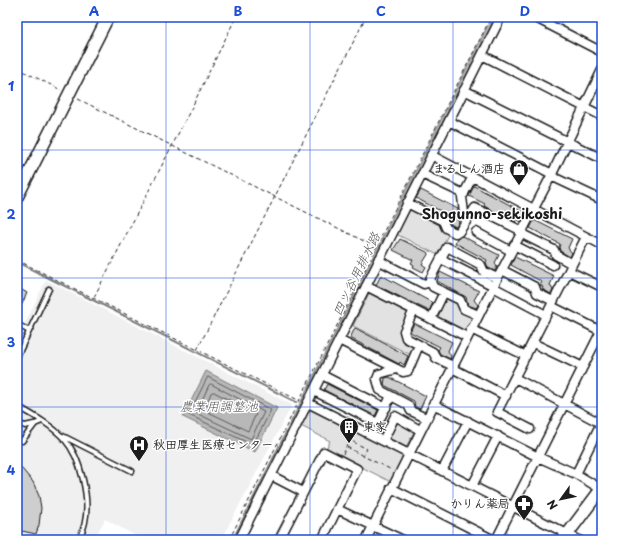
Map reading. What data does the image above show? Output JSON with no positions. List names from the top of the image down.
{
  "districts": ["Shogunno-sekikoshi"],
  "water": ["四ツ谷用排水路", "農業用調整池"],
  "places": {
    "shop": ["まるしん酒店"],
    "building": ["東家"],
    "hospital": ["秋田厚生医療センター"],
    "pharmacy": ["かりん薬局"]
  },
  "north": "bottom left",
  "grid": {
    "columns": [
      "A",
      "B",
      "C",
      "D"
    ],
    "rows": [
      "1",
      "2",
      "3",
      "4"
    ]
  }
}
